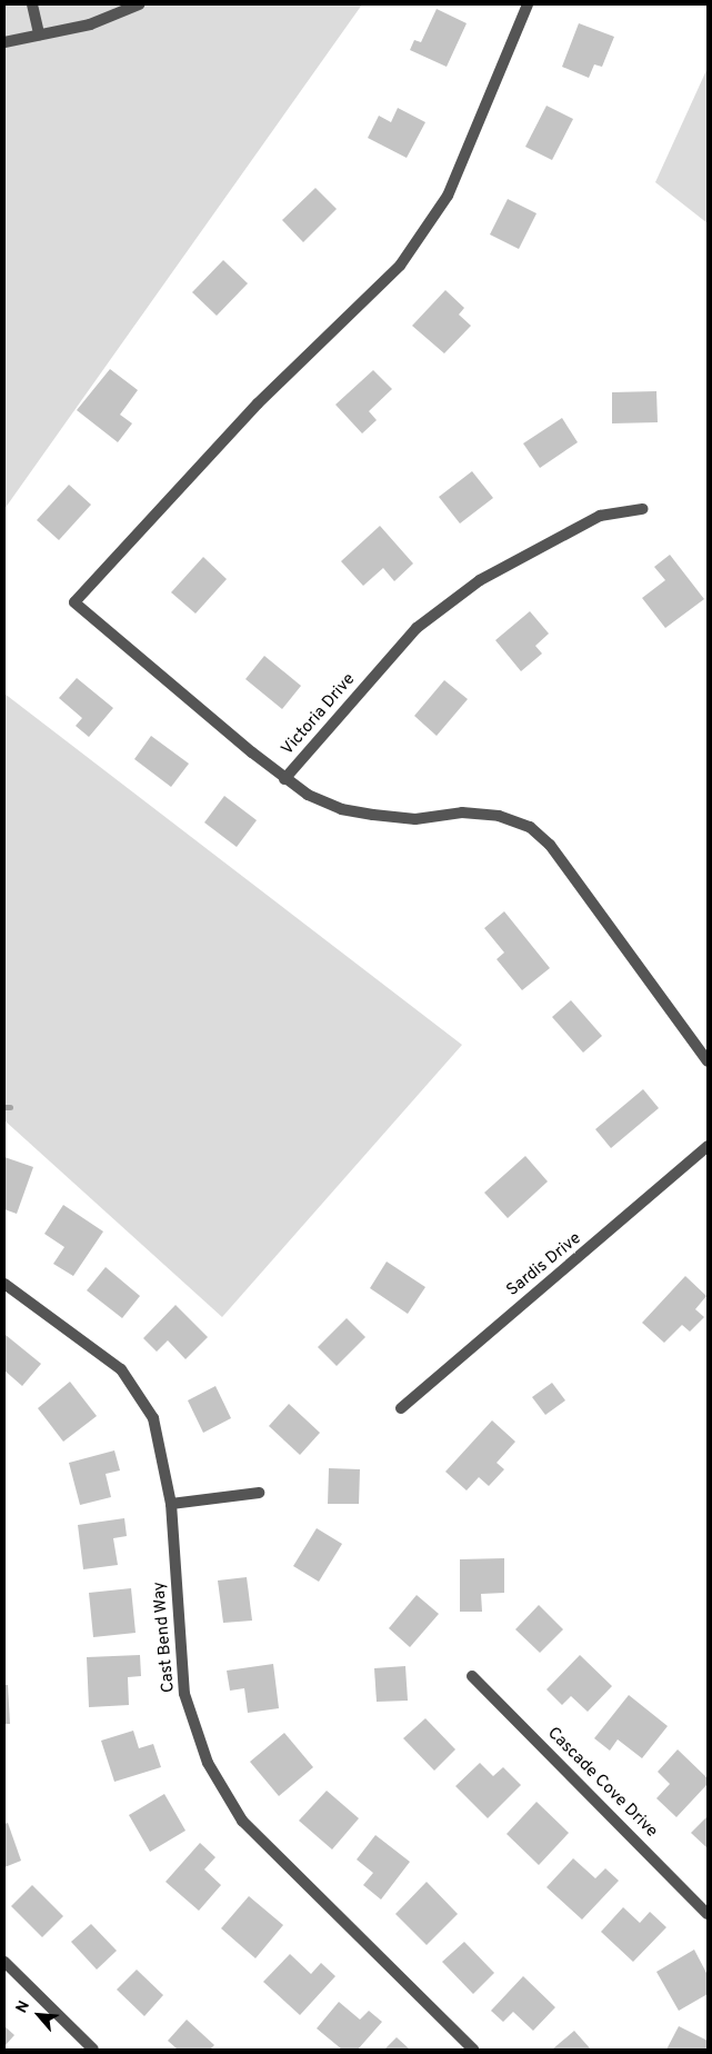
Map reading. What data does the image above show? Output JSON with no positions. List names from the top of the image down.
{
  "streets": {
    "street": [
      "Victoria Drive",
      "Sardis Drive",
      "Cast Bend Way",
      "Cascade Cove Drive"
    ]
  },
  "north": "top left"
}
